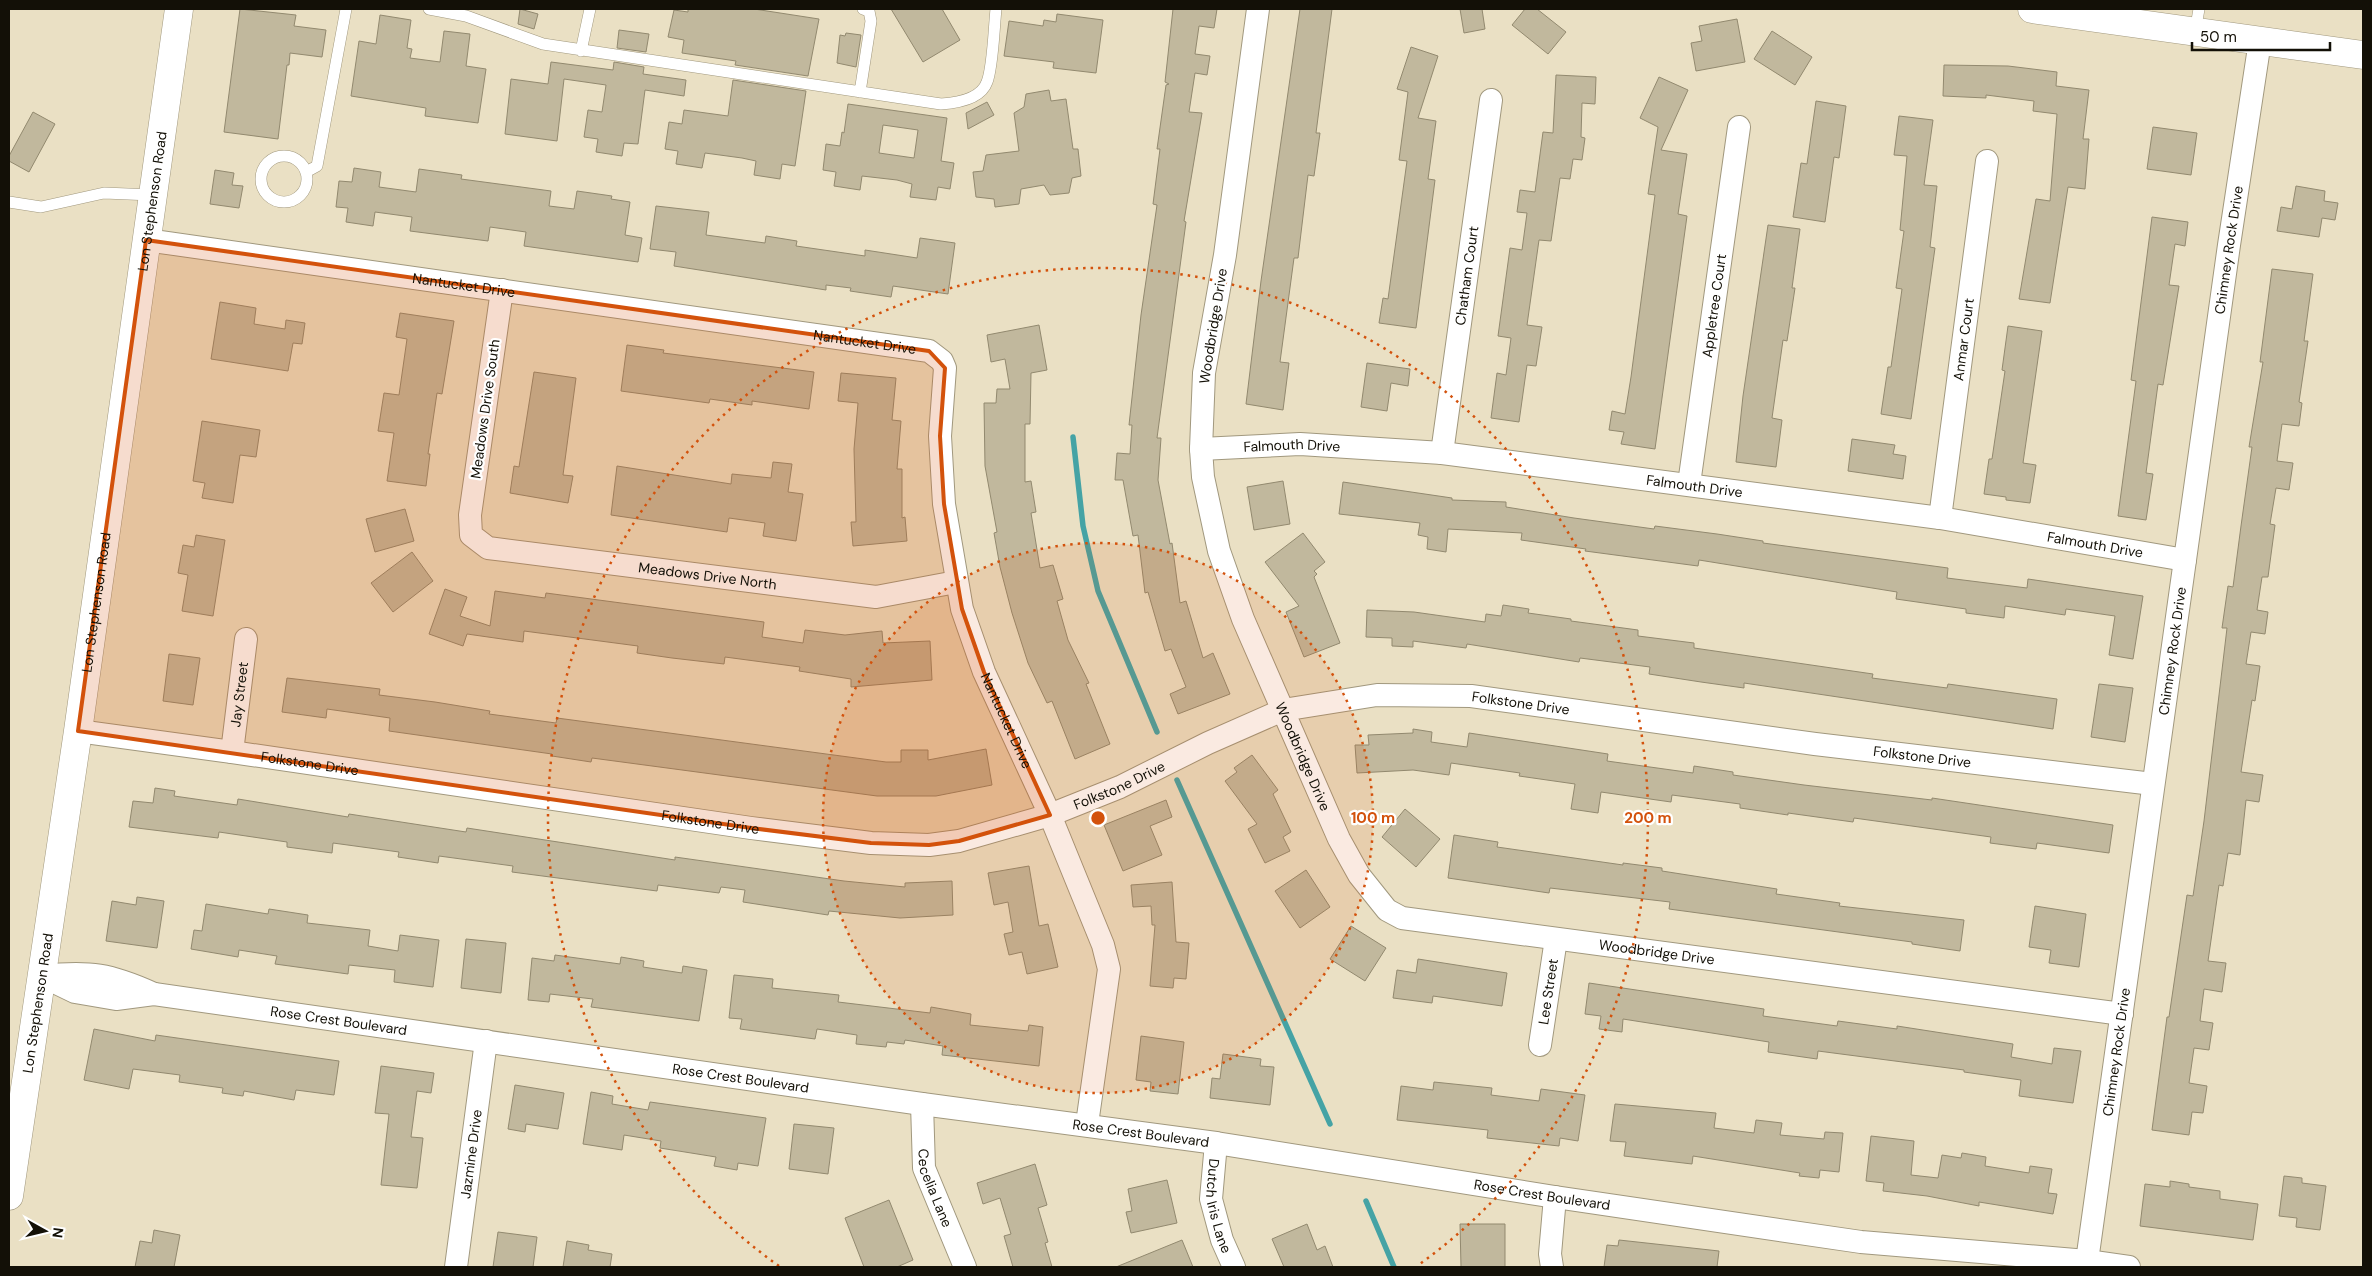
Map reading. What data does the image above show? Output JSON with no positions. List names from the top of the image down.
{
  "streets": {
    "street": [
      "Lon Stephenson Road",
      "Chimney Rock Drive",
      "Chatham Court",
      "Nantucket Drive",
      "Appletree Court",
      "Woodbridge Drive",
      "Anmar Court",
      "Meadows Drive South",
      "Falmouth Drive",
      "Meadows Drive North",
      "Jay Street",
      "Folkstone Drive",
      "Lee Street",
      "Rose Crest Boulevard",
      "Jazmine Drive",
      "Cecelia Lane",
      "Dutch Iris Lane"
    ]
  },
  "crossings": [
    ["Lon Stephenson Road", "Nantucket Drive"],
    ["Lon Stephenson Road", "Folkstone Drive"],
    ["Lon Stephenson Road", "Rose Crest Boulevard"],
    ["Chimney Rock Drive", "Woodbridge Drive"],
    ["Chimney Rock Drive", "Falmouth Drive"],
    ["Chimney Rock Drive", "Folkstone Drive"],
    ["Chimney Rock Drive", "Rose Crest Boulevard"],
    ["Chatham Court", "Falmouth Drive"],
    ["Nantucket Drive", "Meadows Drive South"],
    ["Nantucket Drive", "Meadows Drive North"],
    ["Nantucket Drive", "Folkstone Drive"],
    ["Nantucket Drive", "Rose Crest Boulevard"],
    ["Appletree Court", "Falmouth Drive"],
    ["Woodbridge Drive", "Falmouth Drive"],
    ["Woodbridge Drive", "Folkstone Drive"],
    ["Woodbridge Drive", "Lee Street"],
    ["Anmar Court", "Falmouth Drive"],
    ["Meadows Drive South", "Meadows Drive North"],
    ["Jay Street", "Folkstone Drive"],
    ["Rose Crest Boulevard", "Jazmine Drive"],
    ["Rose Crest Boulevard", "Cecelia Lane"],
    ["Rose Crest Boulevard", "Dutch Iris Lane"]
  ],
  "scale_bar": "50 m",
  "north": "right",
  "rings": ["100 m", "200 m"]
}
